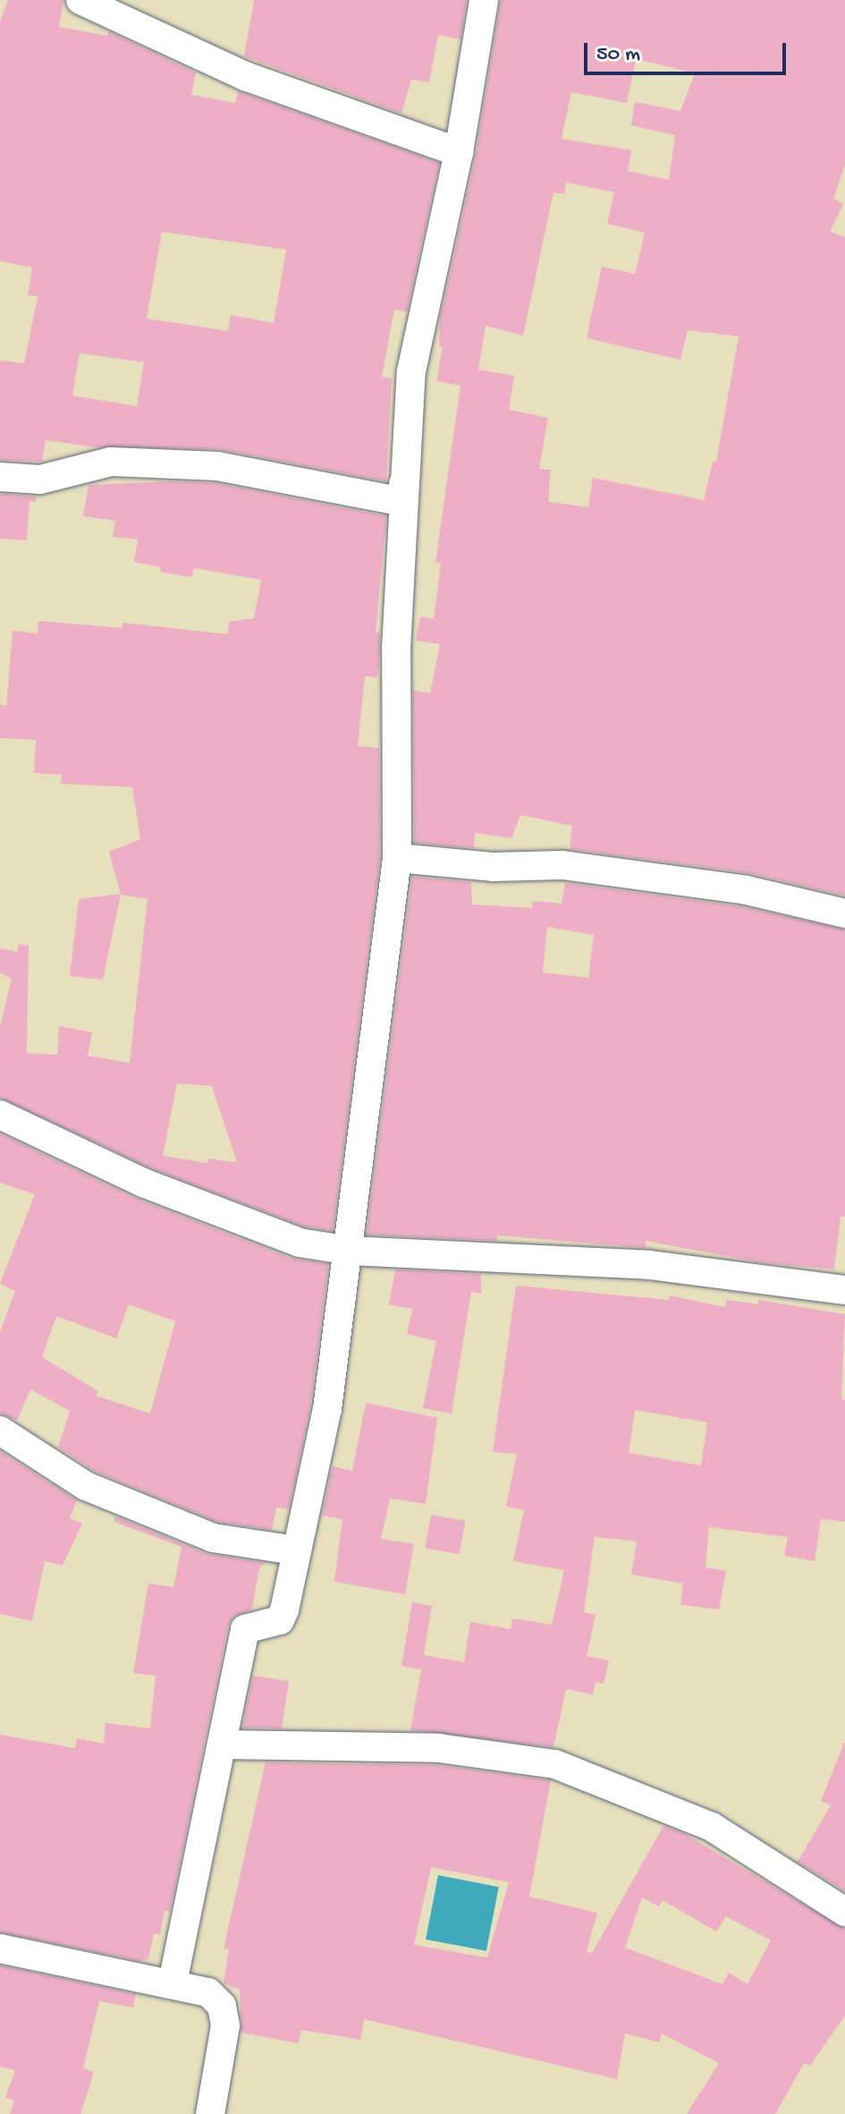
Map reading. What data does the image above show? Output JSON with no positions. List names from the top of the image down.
{
  "scale_bar": "50 m"
}
